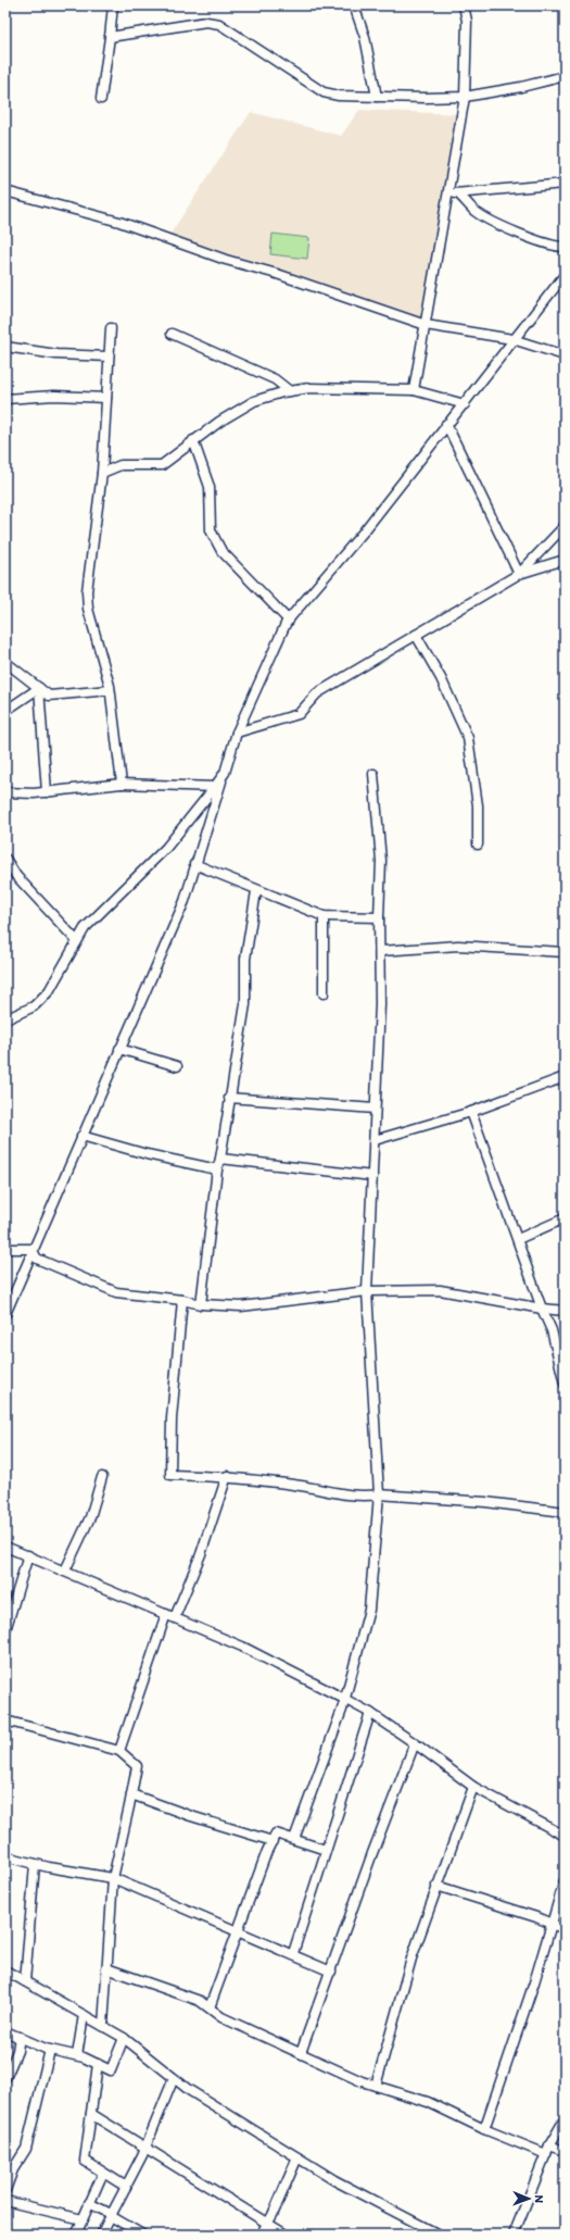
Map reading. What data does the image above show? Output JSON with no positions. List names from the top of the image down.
{
  "north": "right"
}
